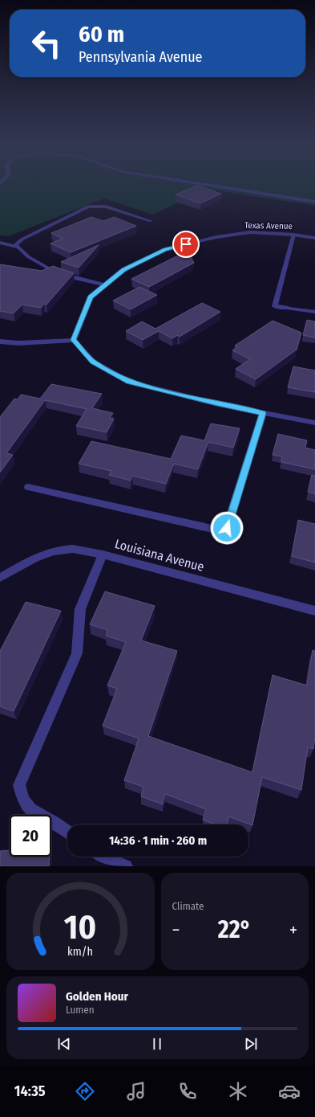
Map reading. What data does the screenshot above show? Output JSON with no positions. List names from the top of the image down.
{
  "streets": {
    "street": ["Texas Avenue", "Louisiana Avenue"]
  },
  "page": {
    "turn": ["60 m", "Pennsylvania Avenue"],
    "limit": "20",
    "trip": "14:36 · 1 min · 260 m",
    "tile": "Climate",
    "heat": ["−", "22°", "+"],
    "song": ["Golden Hour", "Lumen"],
    "tabs": "14:35",
    "gauge": ["10", "km/h"]
  }
}
